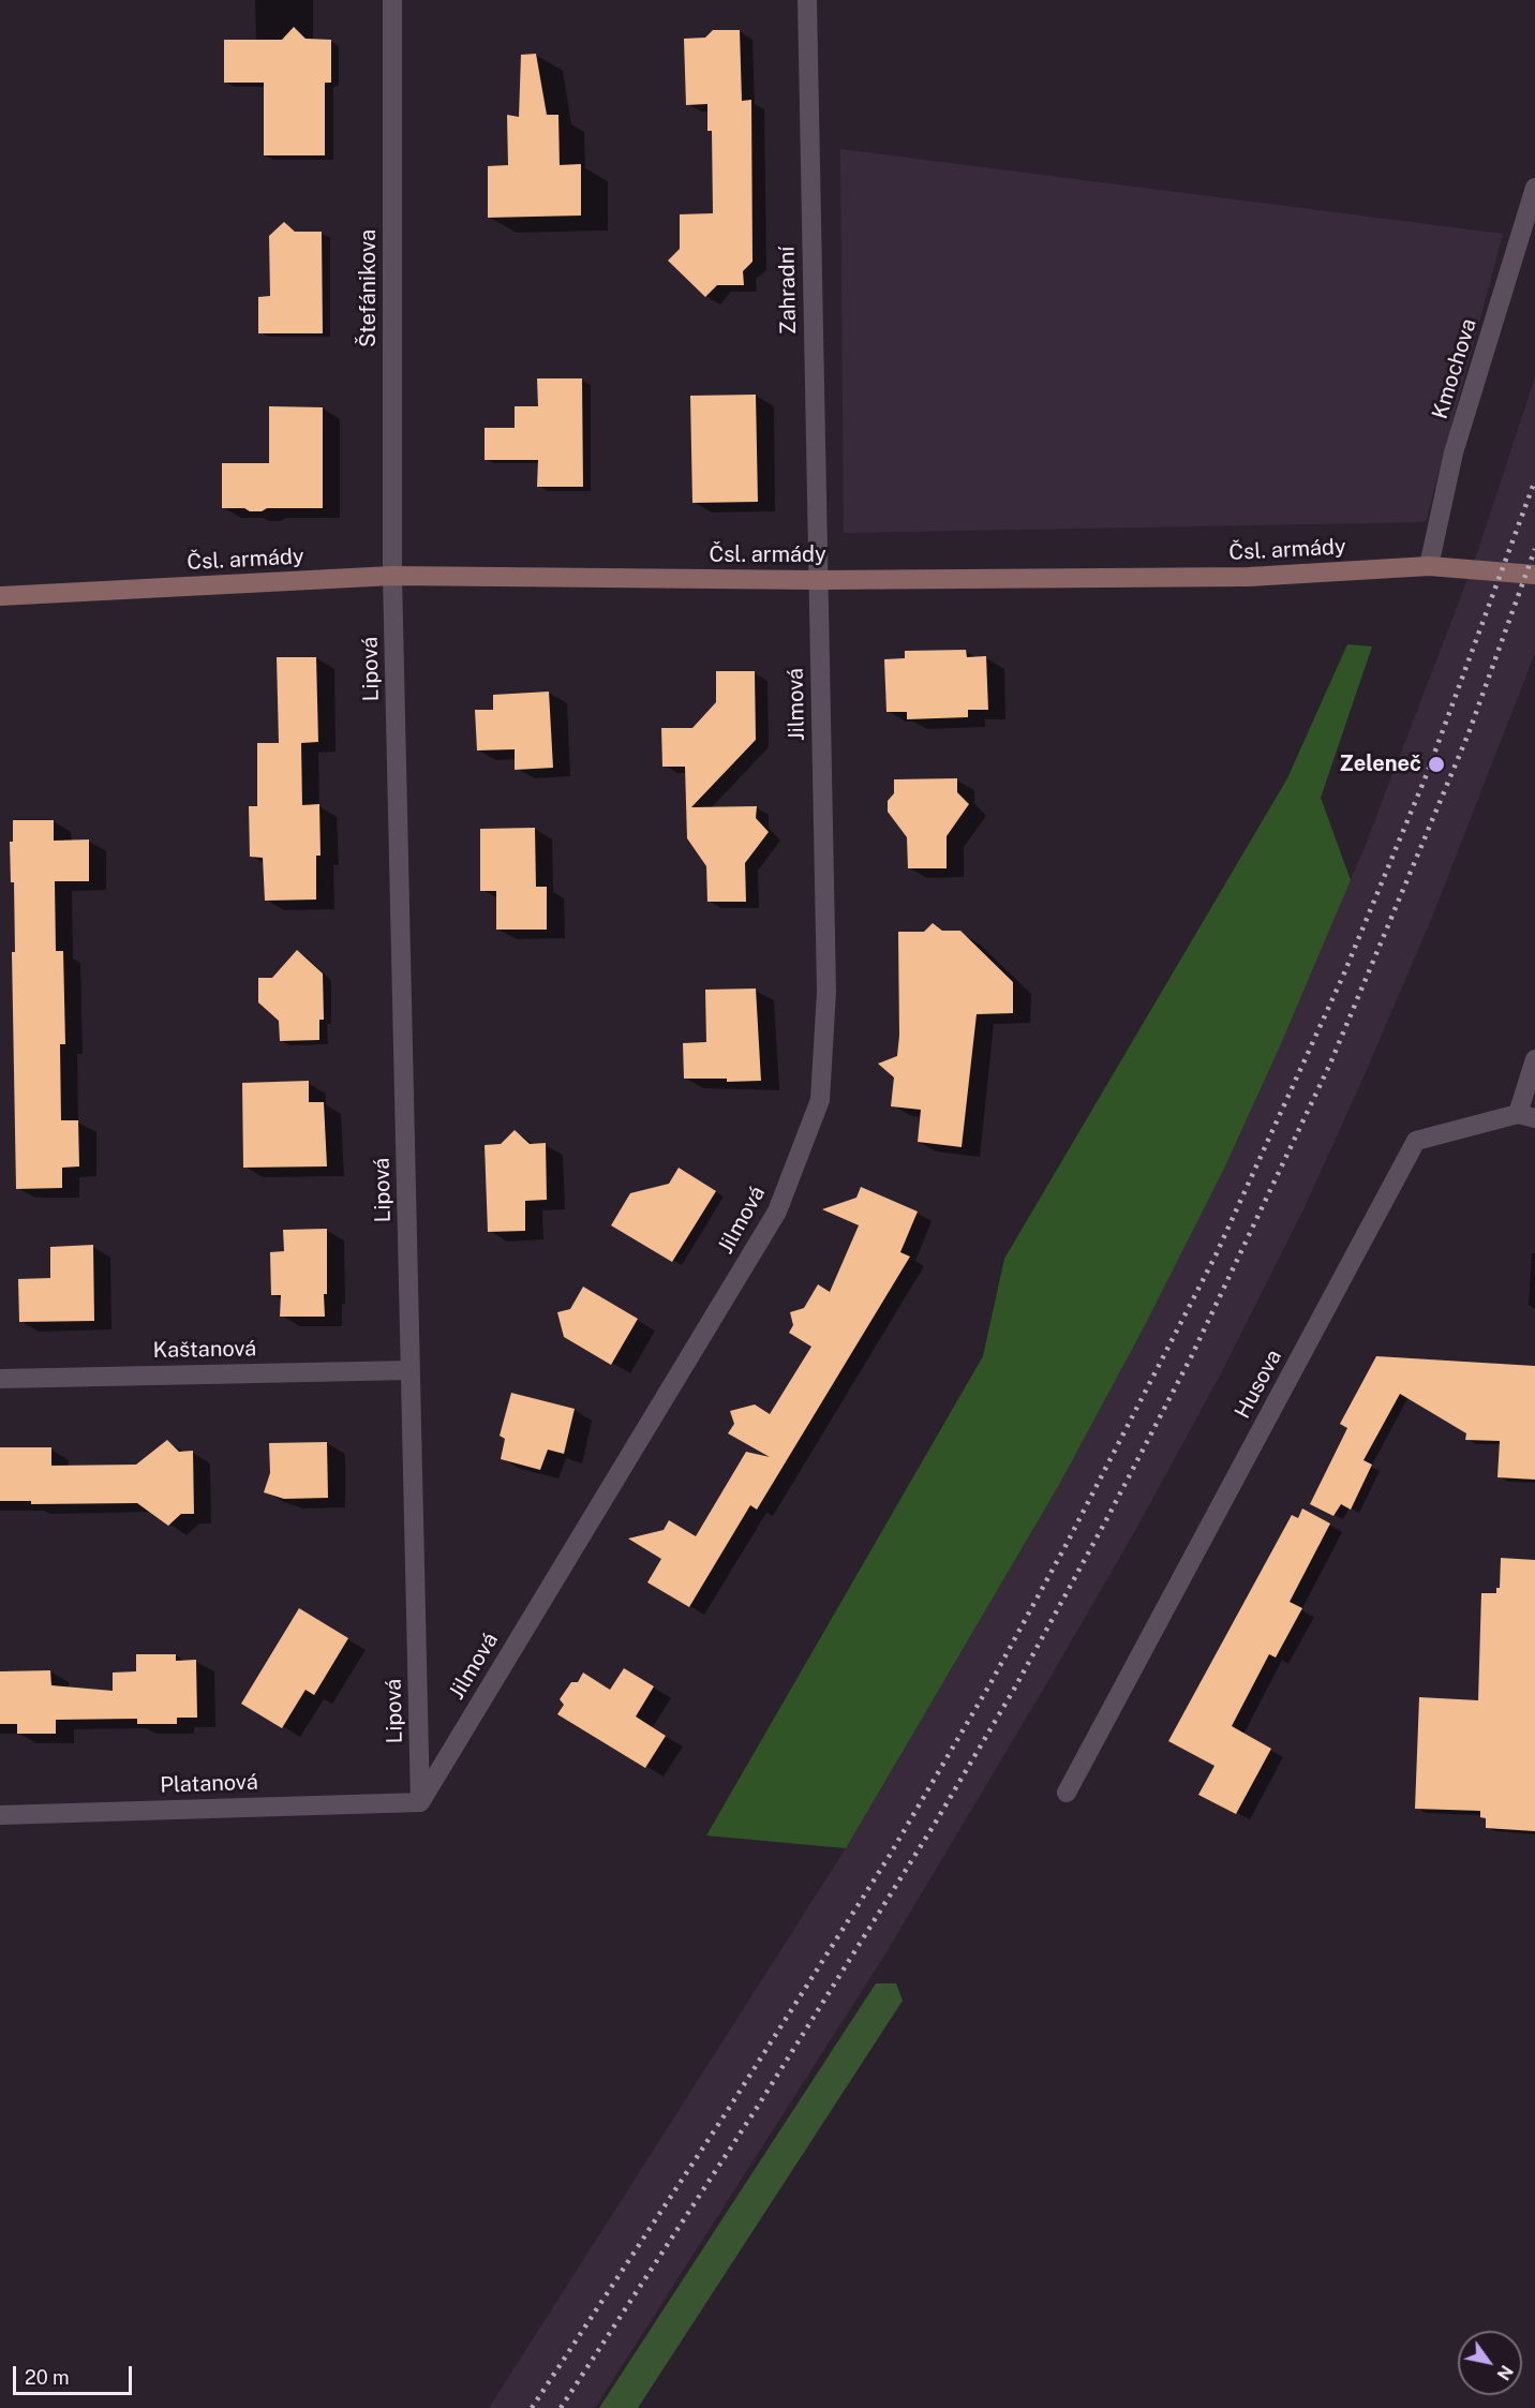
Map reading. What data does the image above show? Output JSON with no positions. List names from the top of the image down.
{
  "streets": {
    "street": [
      "Štefánikova",
      "Zahradní",
      "Kmochova",
      "Čsl. armády",
      "Lipová",
      "Jilmová",
      "Kaštanová",
      "Husova",
      "Platanová"
    ]
  },
  "crossings": [
    ["Štefánikova", "Čsl. armády"],
    ["Štefánikova", "Lipová"],
    ["Zahradní", "Čsl. armády"],
    ["Zahradní", "Jilmová"],
    ["Kmochova", "Čsl. armády"],
    ["Čsl. armády", "Lipová"],
    ["Čsl. armády", "Jilmová"],
    ["Lipová", "Jilmová"],
    ["Lipová", "Kaštanová"],
    ["Lipová", "Platanová"],
    ["Jilmová", "Platanová"]
  ],
  "places": ["Zeleneč"],
  "scale_bar": "20 m",
  "north": "bottom right"
}
